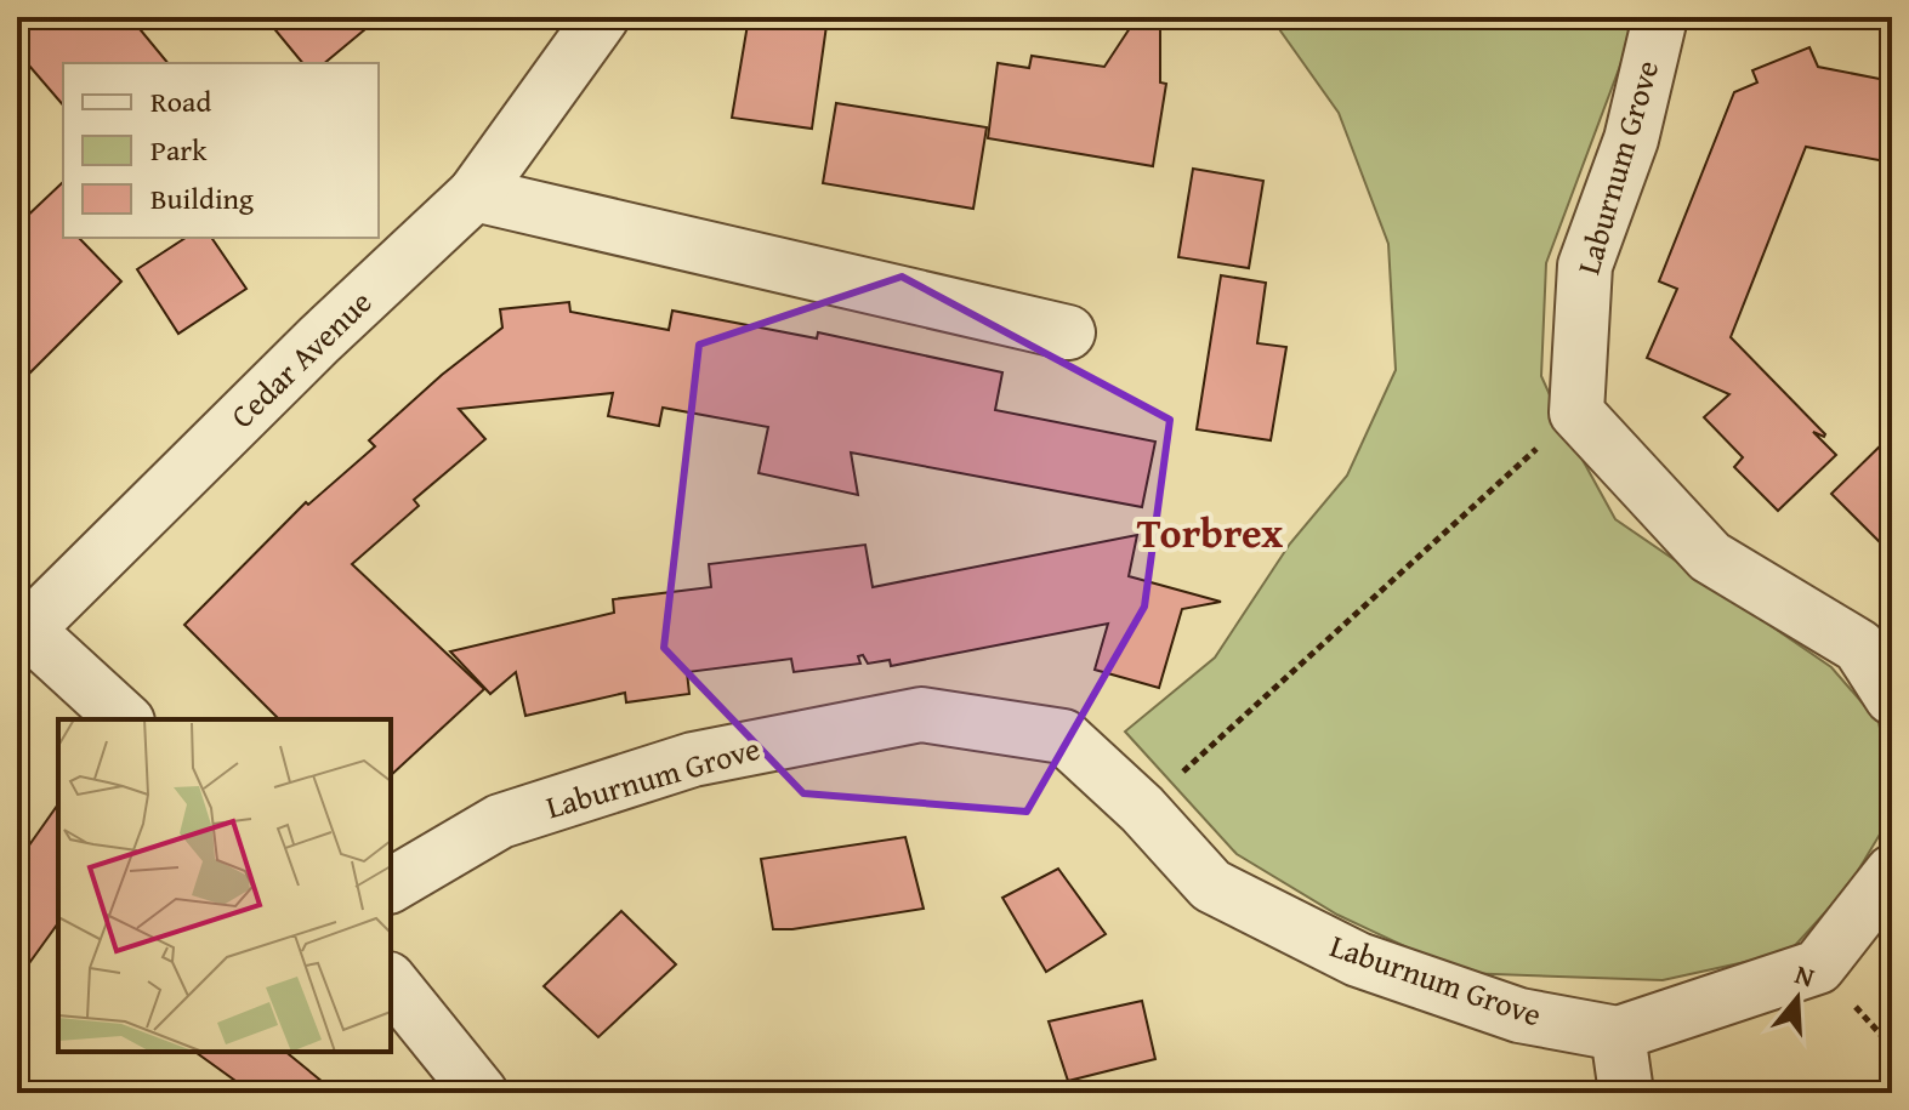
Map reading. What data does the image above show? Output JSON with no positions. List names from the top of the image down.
{
  "streets": {
    "street": ["Laburnum Grove", "Cedar Avenue"]
  },
  "districts": ["Torbrex"],
  "legend": ["Road", "Park", "Building"],
  "north": "top"
}
